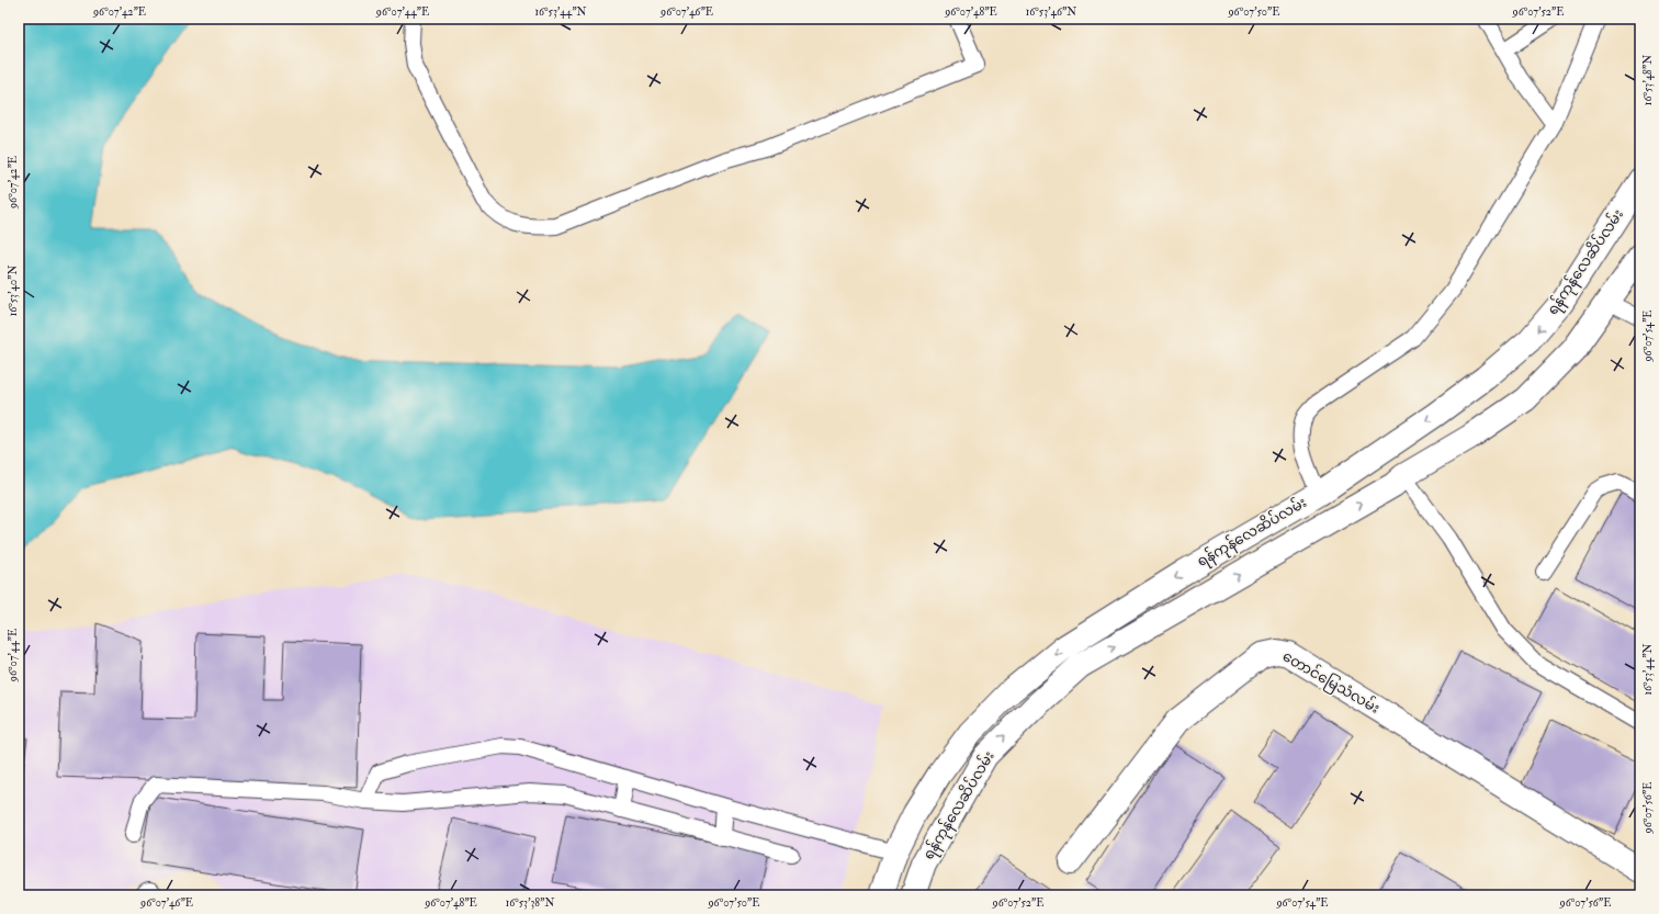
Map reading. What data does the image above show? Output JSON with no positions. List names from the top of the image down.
{
  "streets": {
    "main road": ["ရန်ကုန်လေဆိပ်လမ်း", "တောင်မြေသံလမ်း"]
  },
  "coordinates": [
    "96°07'42\"E",
    "96°07'44\"E",
    "16°53'44\"N",
    "96°07'46\"E",
    "96°07'48\"E",
    "16°53'46\"N",
    "96°07'50\"E",
    "96°07'52\"E",
    "16°53'48\"N",
    "16°53'40\"N",
    "96°07'54\"E",
    "96°07'56\"E",
    "16°53'38\"N"
  ]
}
